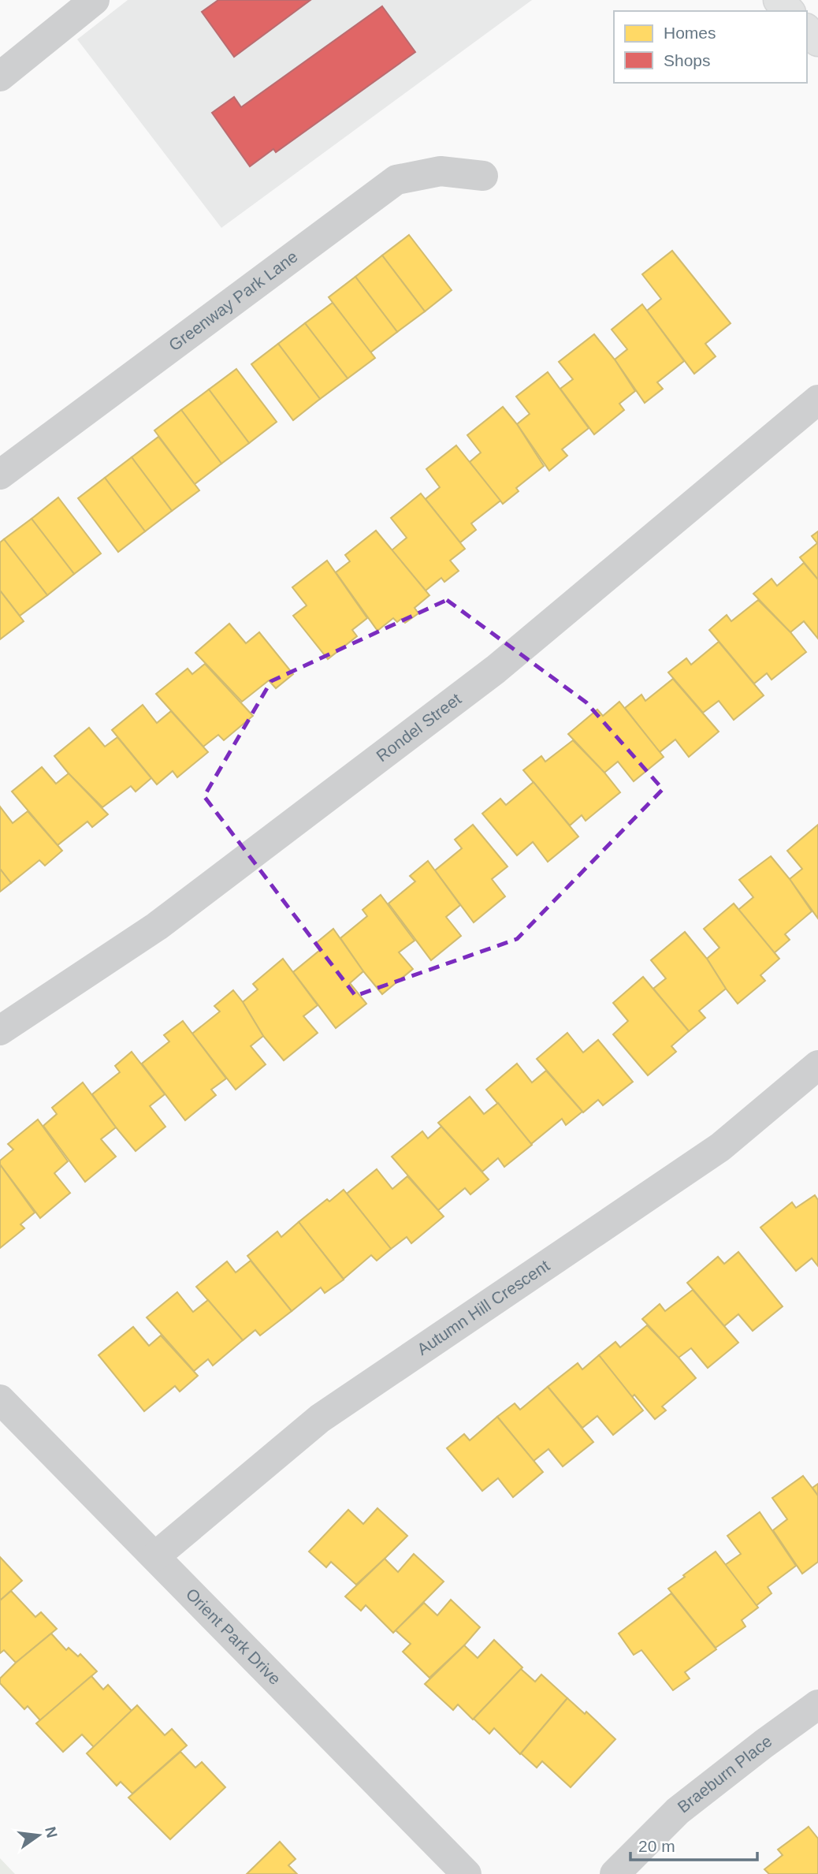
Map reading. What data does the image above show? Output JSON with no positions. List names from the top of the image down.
{
  "streets": {
    "street": [
      "Greenway Park Lane",
      "Rondel Street",
      "Autumn Hill Crescent",
      "Orient Park Drive",
      "Braeburn Place"
    ]
  },
  "crossings": [
    ["Autumn Hill Crescent", "Orient Park Drive"]
  ],
  "legend": ["Homes", "Shops"],
  "scale_bar": "20 m",
  "north": "right"
}
